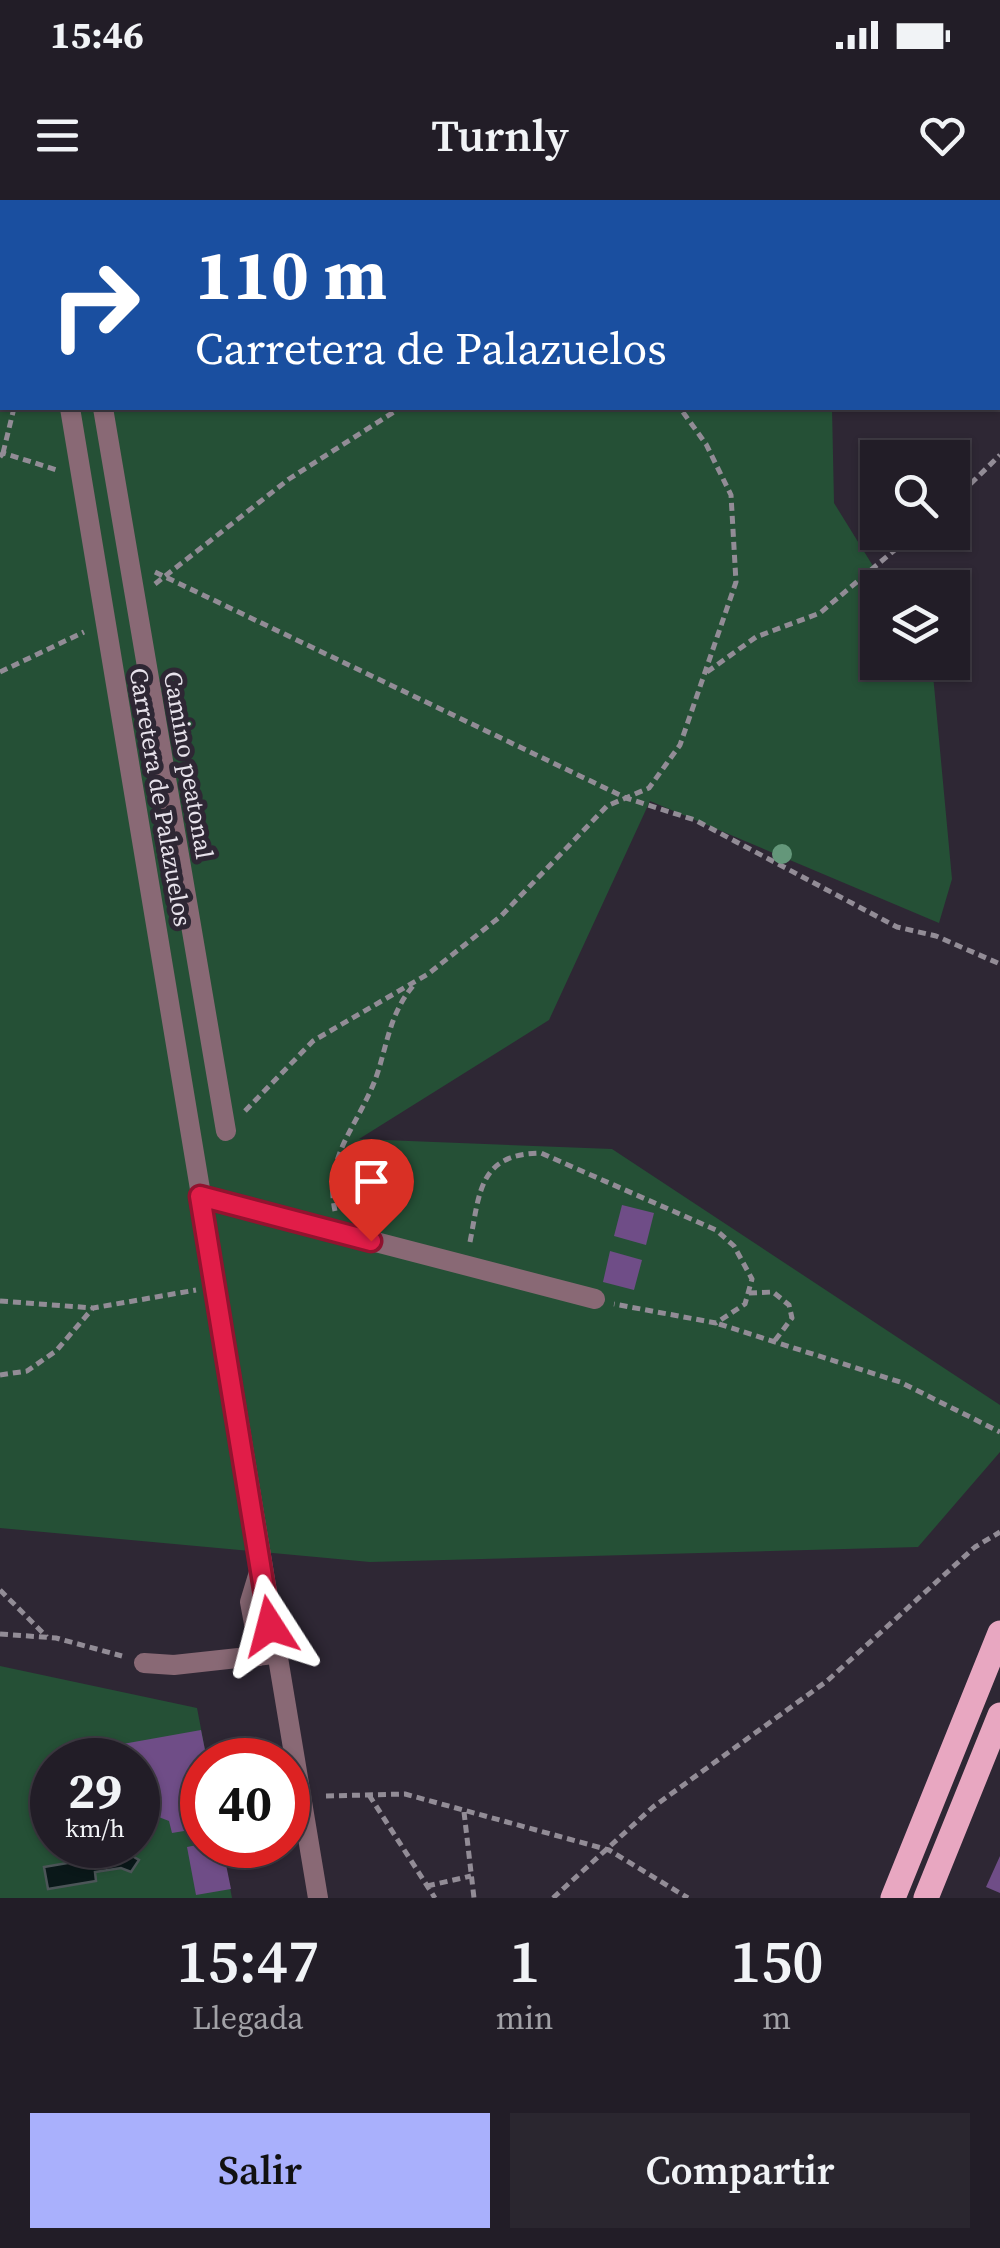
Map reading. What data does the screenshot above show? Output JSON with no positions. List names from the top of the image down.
{
  "streets": {
    "street": ["Camino peatonal", "Carretera de Palazuelos"]
  },
  "page": {
    "status": "15:46",
    "header": "Turnly",
    "turn": ["110 m", "Carretera de Palazuelos"],
    "speed": "29 km/h",
    "limit": "40",
    "eta": [
      "15:47",
      "Llegada",
      "1",
      "min",
      "150",
      "m"
    ],
    "buttons": ["Salir", "Compartir"]
  }
}
